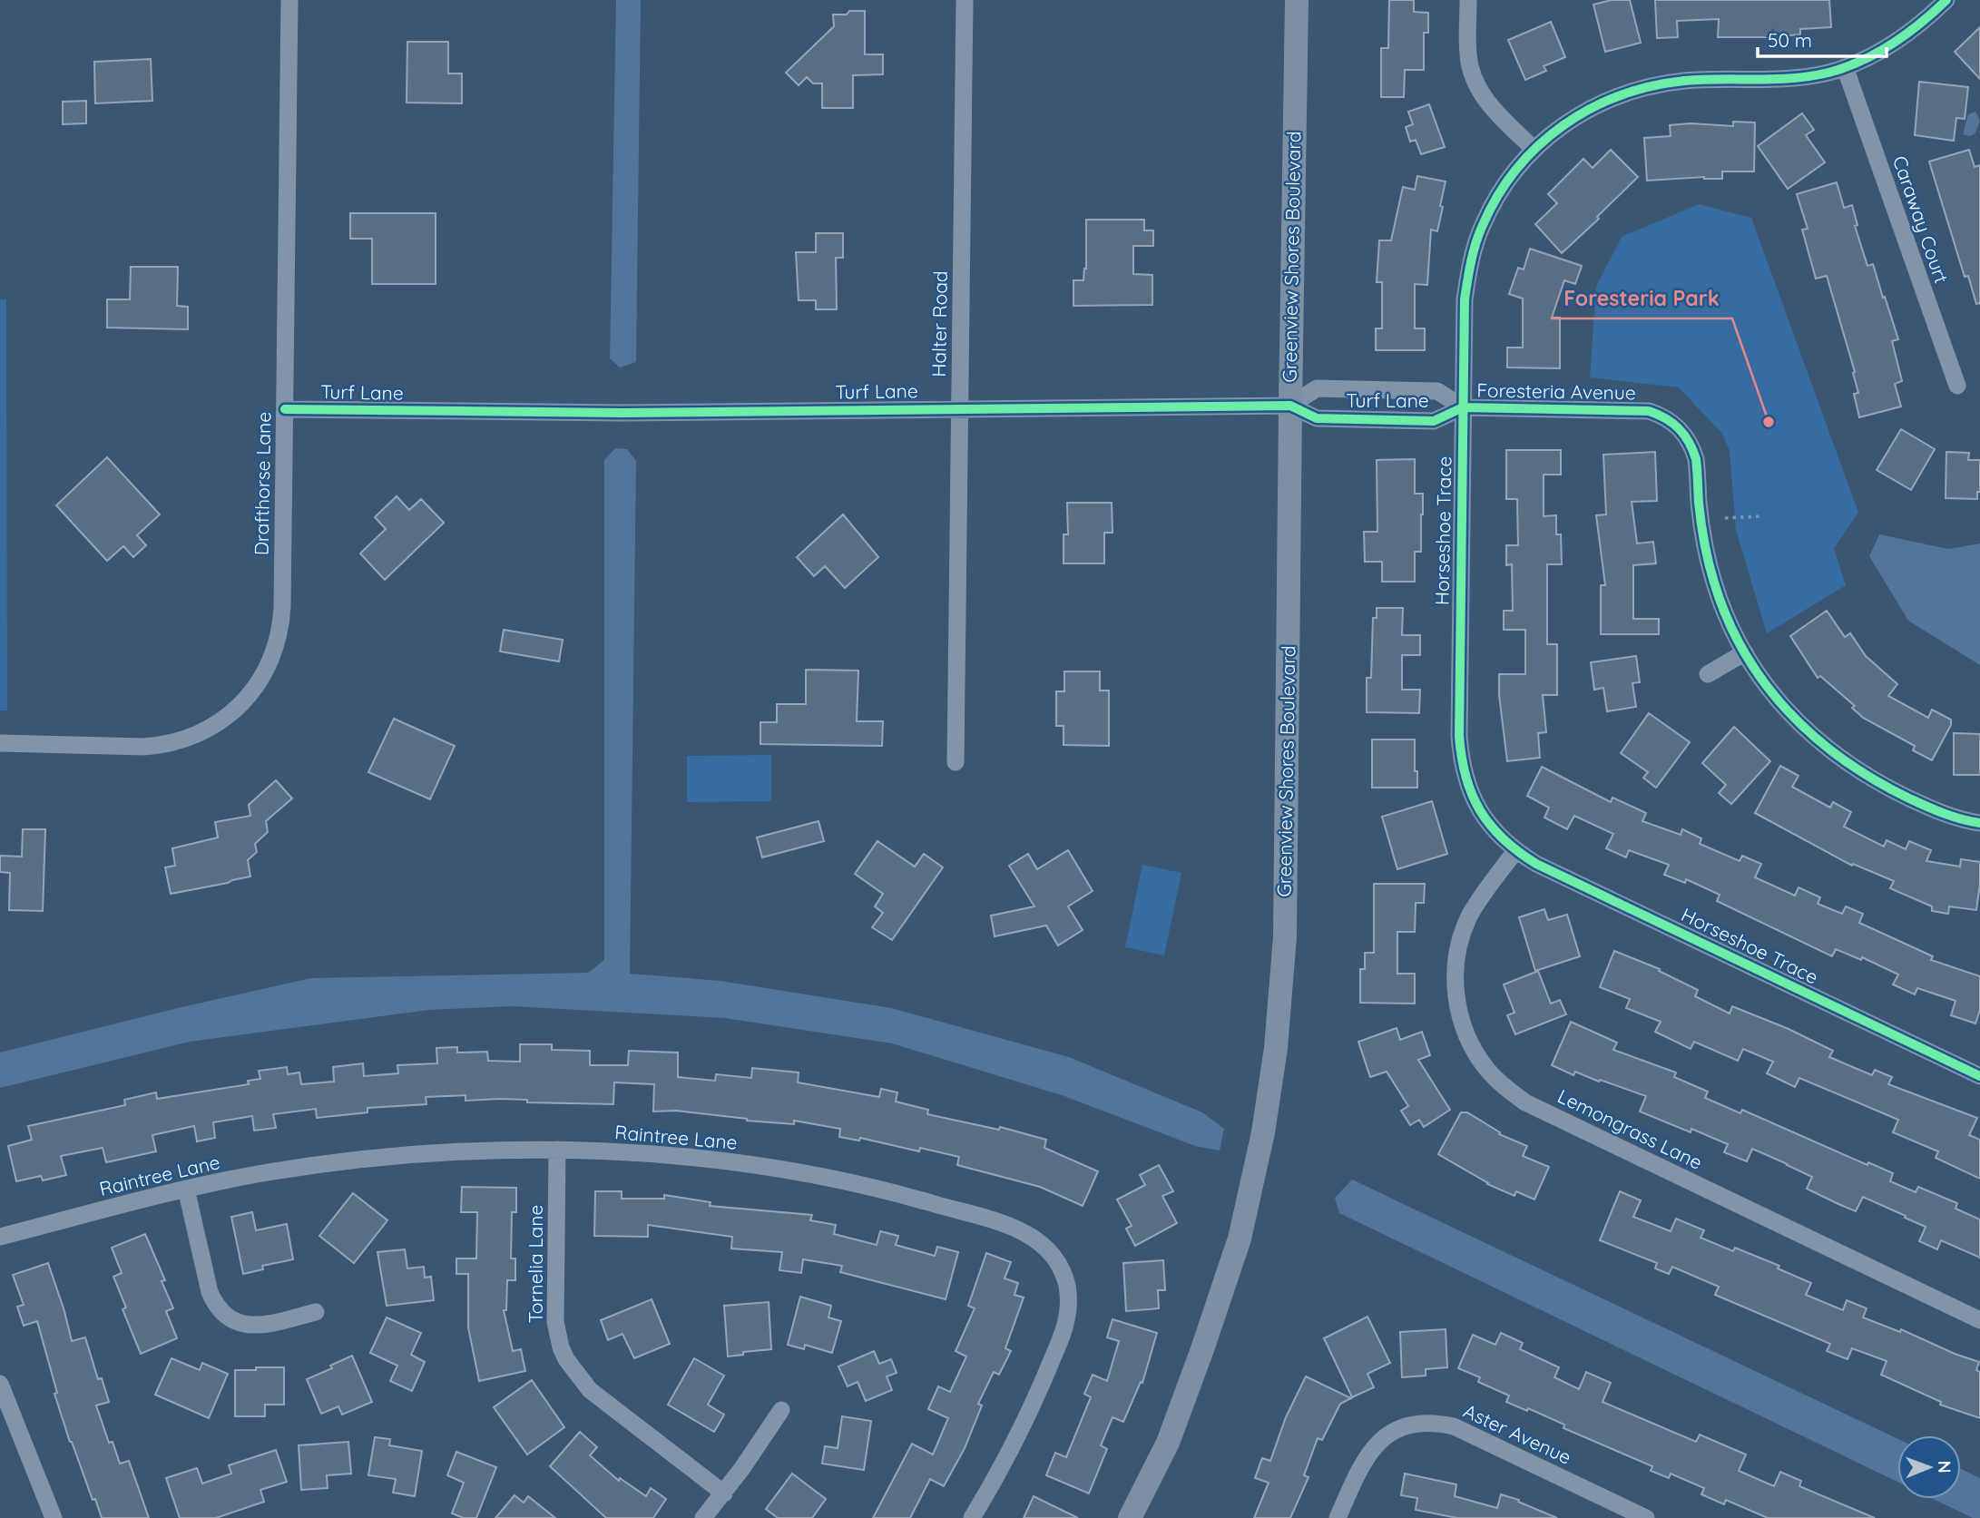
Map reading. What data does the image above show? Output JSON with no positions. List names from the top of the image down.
{
  "streets": {
    "street": [
      "Caraway Court",
      "Greenview Shores Boulevard",
      "Halter Road",
      "Turf Lane",
      "Foresteria Avenue",
      "Drafthorse Lane",
      "Horseshoe Trace",
      "Lemongrass Lane",
      "Raintree Lane",
      "Tornelia Lane",
      "Aster Avenue"
    ]
  },
  "crossings": [
    ["Caraway Court", "Horseshoe Trace"],
    ["Greenview Shores Boulevard", "Turf Lane"],
    ["Halter Road", "Turf Lane"],
    ["Turf Lane", "Foresteria Avenue"],
    ["Turf Lane", "Drafthorse Lane"],
    ["Turf Lane", "Horseshoe Trace"],
    ["Foresteria Avenue", "Horseshoe Trace"],
    ["Horseshoe Trace", "Lemongrass Lane"],
    ["Raintree Lane", "Tornelia Lane"]
  ],
  "places": ["Foresteria Park"],
  "scale_bar": "50 m",
  "north": "right"
}
